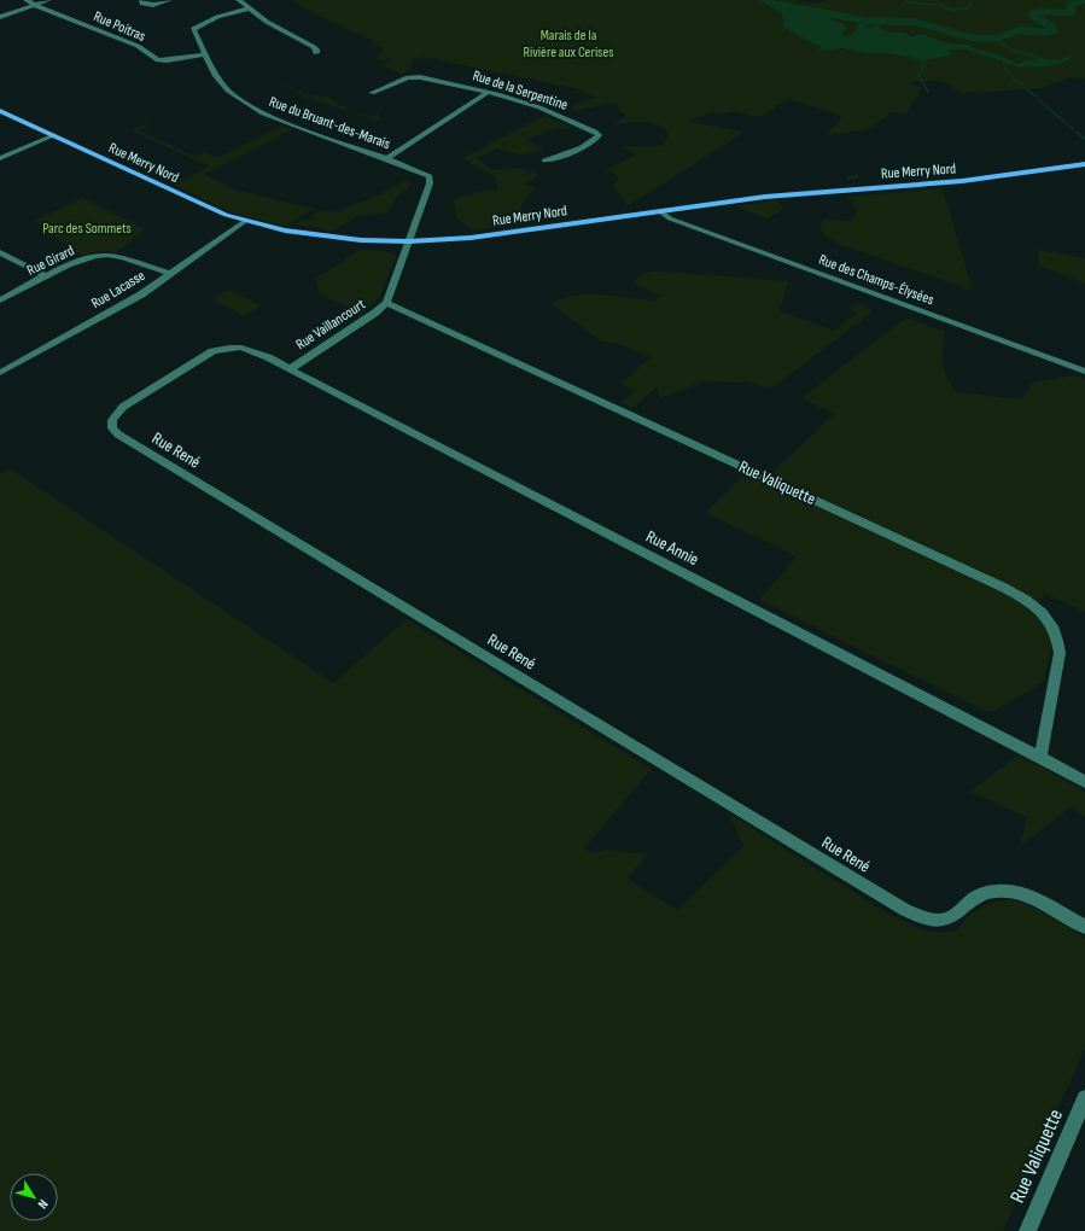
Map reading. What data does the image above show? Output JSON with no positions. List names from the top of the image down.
{
  "streets": {
    "main road": ["Rue Merry Nord"],
    "street": [
      "Rue Poitras",
      "Rue de la Serpentine",
      "Rue du Bruant-des-Marais",
      "Rue Girard",
      "Rue des Champs-Élysées",
      "Rue Lacasse",
      "Rue Vaillancourt",
      "Rue René",
      "Rue Valiquette",
      "Rue Annie"
    ]
  },
  "crossings": [
    ["Rue Poitras", "Rue du Bruant-des-Marais"],
    ["Rue du Bruant-des-Marais", "Rue Merry Nord"],
    ["Rue Merry Nord", "Rue des Champs-Élysées"],
    ["Rue Merry Nord", "Rue Lacasse"],
    ["Rue Girard", "Rue Lacasse"],
    ["Rue Vaillancourt", "Rue René"],
    ["Rue Vaillancourt", "Rue Valiquette"],
    ["Rue Vaillancourt", "Rue Annie"],
    ["Rue René", "Rue Annie"],
    ["Rue Valiquette", "Rue Annie"]
  ],
  "parks": ["Marais de la Rivière aux Cerises", "Parc des Sommets"],
  "north": "bottom right"
}
